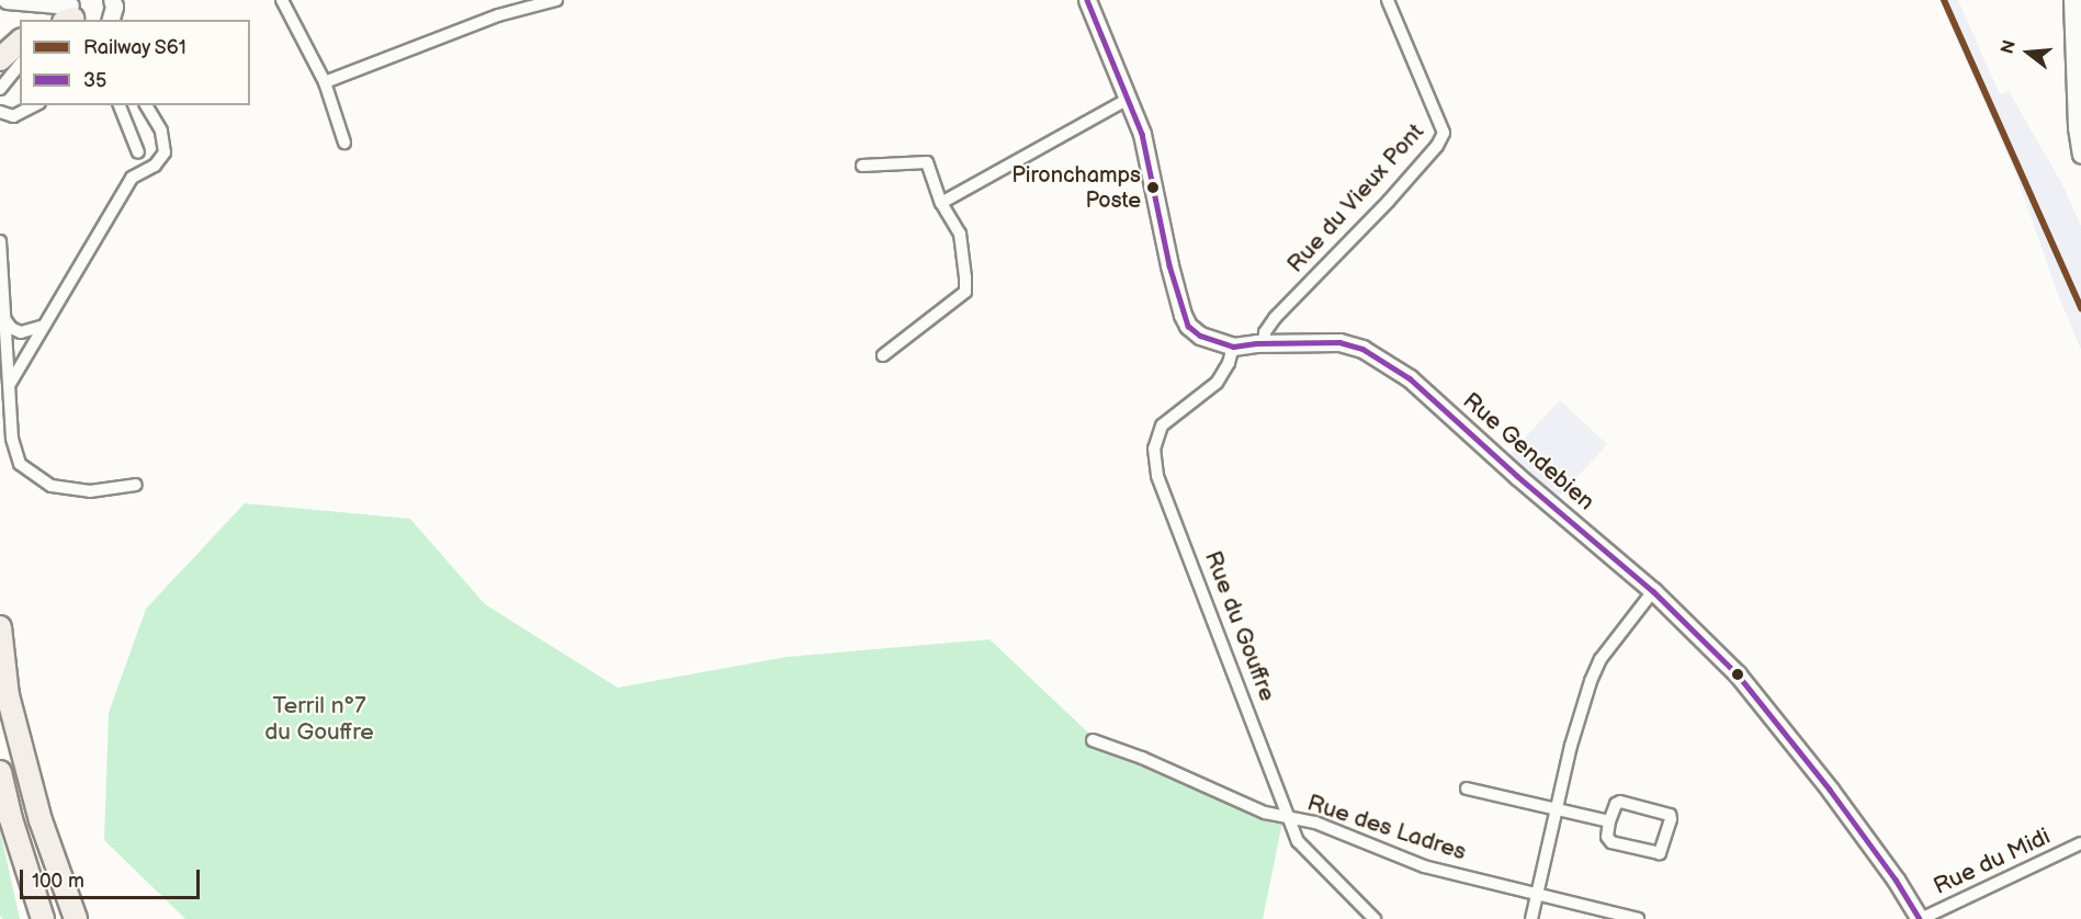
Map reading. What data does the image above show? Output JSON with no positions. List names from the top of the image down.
{
  "streets": {
    "main road": ["Rue Gendebien"],
    "street": [
      "Rue du Vieux Pont",
      "Rue du Gouffre",
      "Rue des Ladres",
      "Rue du Midi"
    ]
  },
  "crossings": [
    ["Rue du Vieux Pont", "Rue Gendebien"],
    ["Rue Gendebien", "Rue du Gouffre"],
    ["Rue Gendebien", "Rue du Midi"],
    ["Rue du Gouffre", "Rue des Ladres"]
  ],
  "parks": ["Terril n°7 du Gouffre"],
  "places": ["Pironchamps Poste"],
  "lines": ["rail line S61", "transit line 35"],
  "legend": ["Railway S61", "35"],
  "scale_bar": "100 m",
  "north": "left"
}
